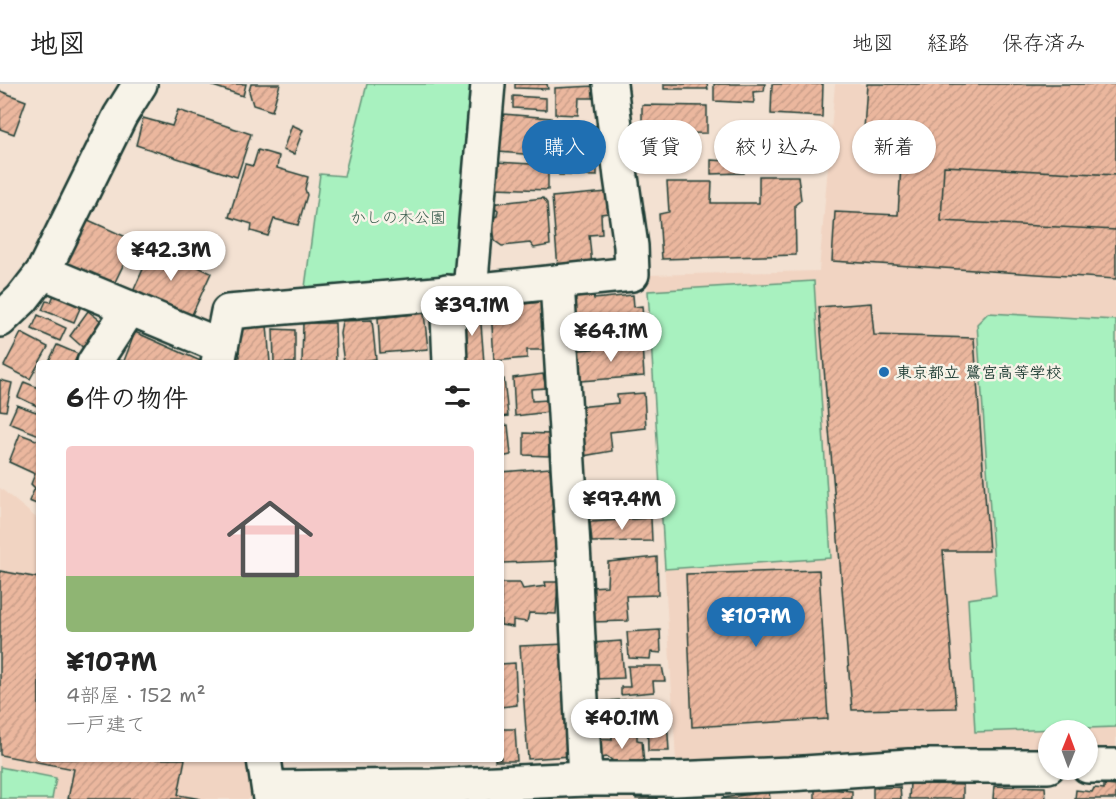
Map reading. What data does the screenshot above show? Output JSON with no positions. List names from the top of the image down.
{
  "parks": ["かしの木公園"],
  "places": ["東京都立 鷺宮高等学校"],
  "north": "top",
  "page": {
    "header": "地図",
    "nav": ["地図", "経路", "保存済み"],
    "chip": [
      "購入",
      "賃貸",
      "絞り込み",
      "新着"
    ],
    "price": [
      "¥42.3M",
      "¥39.1M",
      "¥64.1M",
      "¥97.4M",
      "¥107M",
      "¥40.1M"
    ],
    "heading": "6件の物件",
    "list": [
      {
        "name": "¥107M",
        "note": "4部屋 · 152 m² · 一戸建て"
      }
    ]
  }
}
